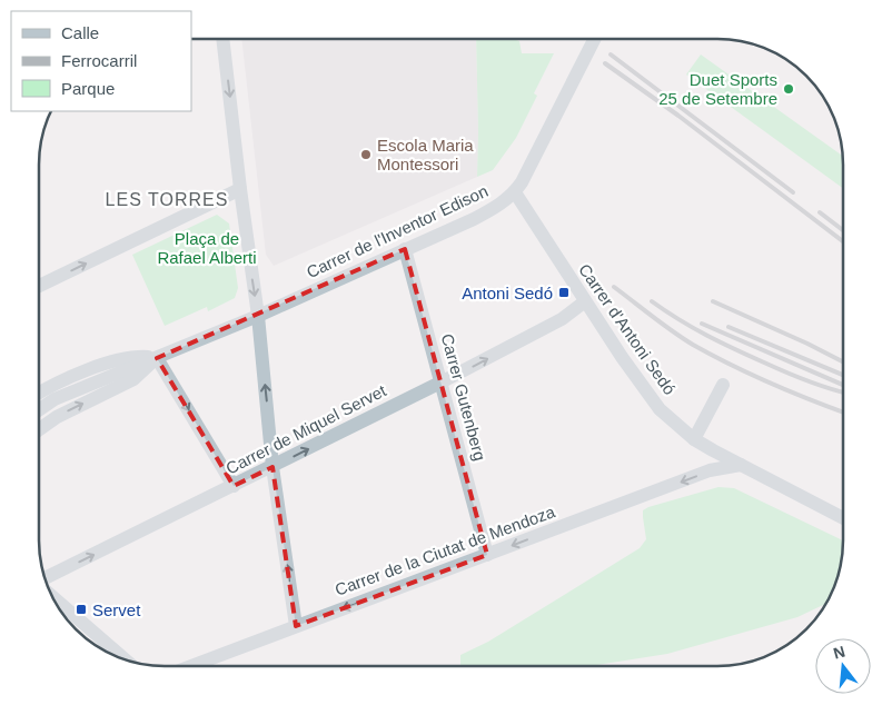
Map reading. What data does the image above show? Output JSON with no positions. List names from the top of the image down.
{
  "streets": {
    "street": [
      "Carrer de l'Inventor Edison",
      "Carrer d'Antoni Sedó",
      "Carrer Gutenberg",
      "Carrer de Miquel Servet",
      "Carrer de la Ciutat de Mendoza"
    ]
  },
  "crossings": [
    ["Carrer de l'Inventor Edison", "Carrer d'Antoni Sedó"],
    ["Carrer de l'Inventor Edison", "Carrer Gutenberg"],
    ["Carrer d'Antoni Sedó", "Carrer de Miquel Servet"],
    ["Carrer d'Antoni Sedó", "Carrer de la Ciutat de Mendoza"],
    ["Carrer Gutenberg", "Carrer de Miquel Servet"],
    ["Carrer Gutenberg", "Carrer de la Ciutat de Mendoza"]
  ],
  "one_way": ["Carrer de Miquel Servet", "Carrer de la Ciutat de Mendoza"],
  "districts": ["LES TORRES"],
  "parks": ["Plaça de Rafael Alberti"],
  "places": {
    "other": ["Duet Sports 25 de Setembre", "Escola Maria Montessori"],
    "transit": ["Antoni Sedó", "Servet"]
  },
  "legend": ["Calle", "Ferrocarril", "Parque"],
  "north": "top"
}
